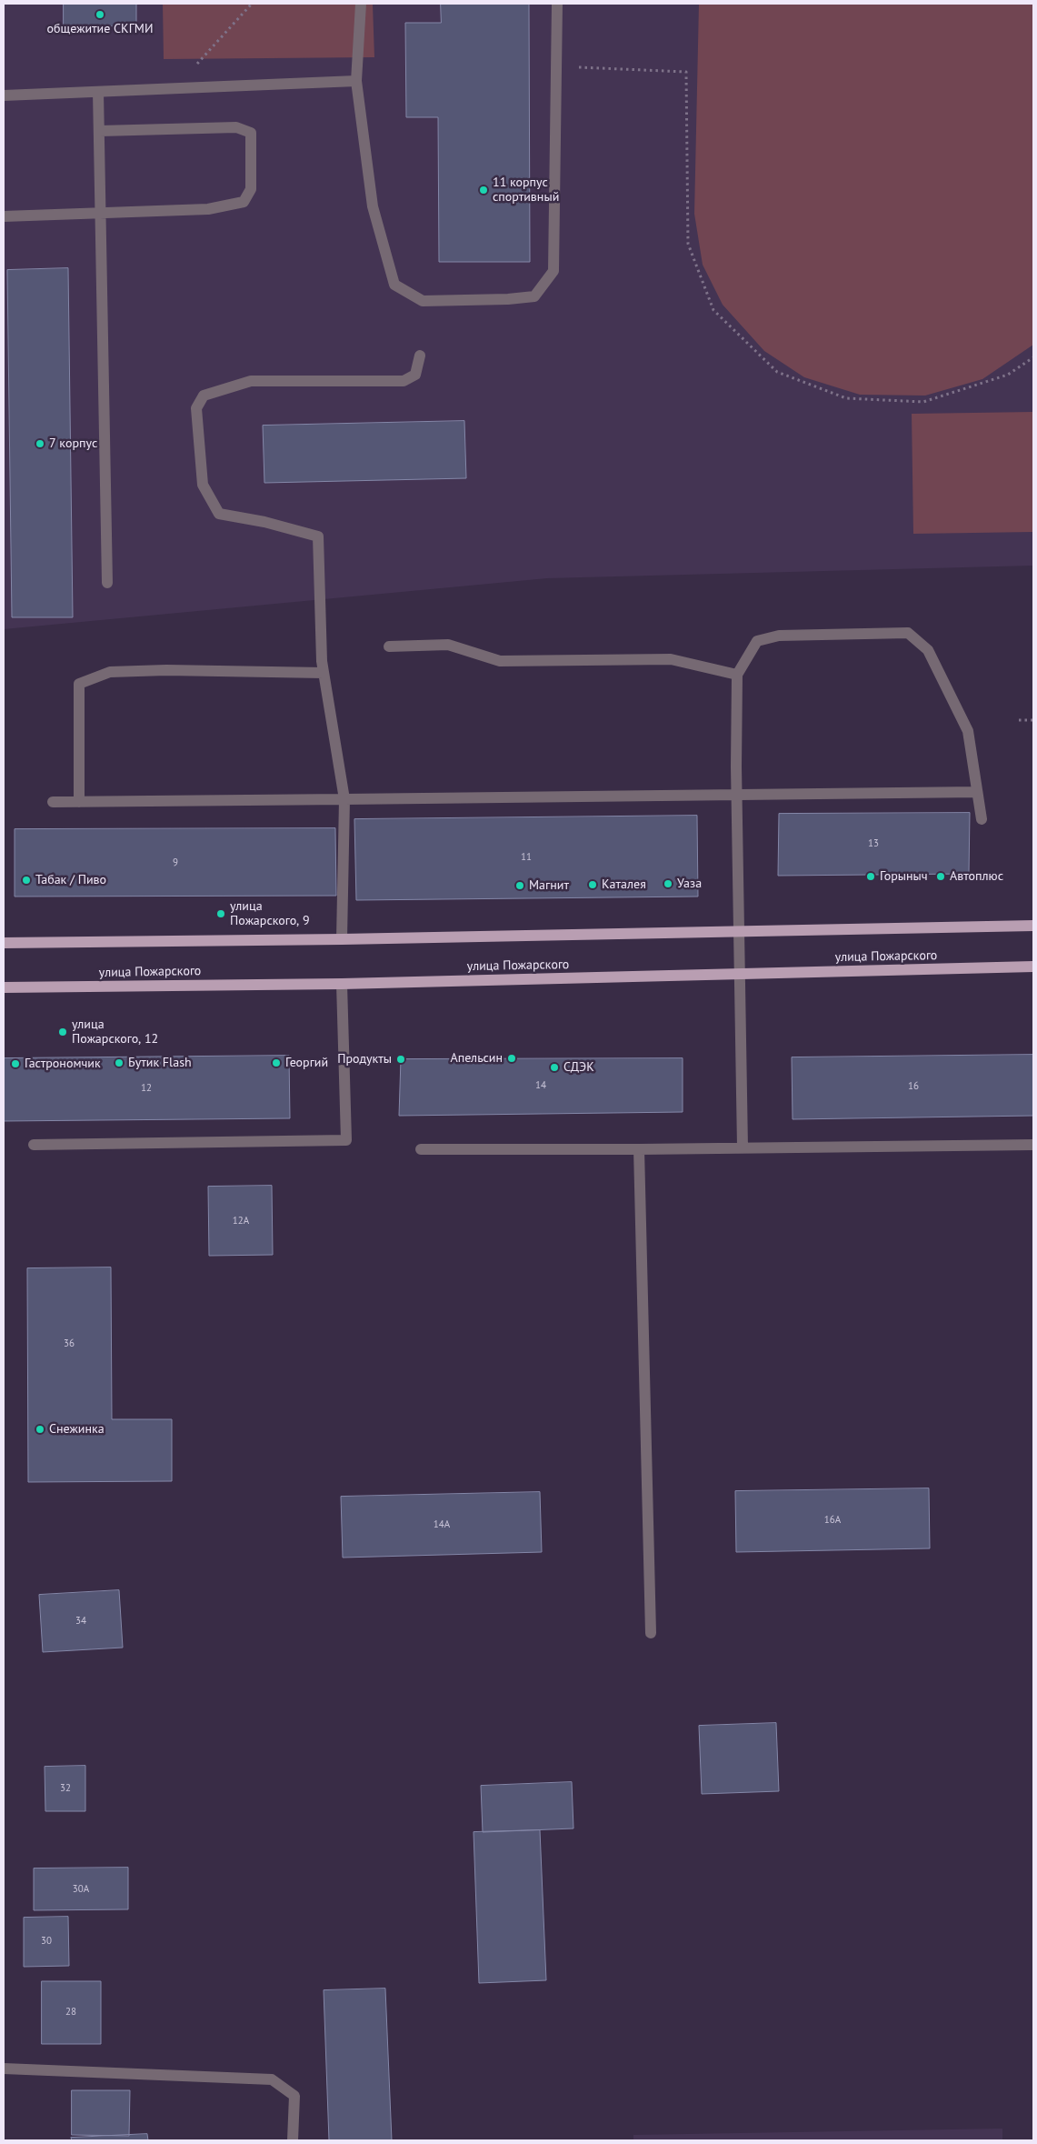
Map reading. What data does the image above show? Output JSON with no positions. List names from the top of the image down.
{
  "streets": {
    "main road": ["улица Пожарского"]
  },
  "places": [
    "общежитие СКГМИ",
    "11 корпус спортивный",
    "7 корпус",
    "Горыныч",
    "Автоплюс",
    "Табак / Пиво",
    "Уаза",
    "Каталея",
    "Магнит",
    "улица Пожарского, 9",
    "улица Пожарского, 12",
    "Апельсин",
    "Продукты",
    "Бутик Flash",
    "Георгий",
    "Гастрономчик",
    "СДЭК",
    "Снежинка"
  ],
  "house_numbers": [
    "13",
    "11",
    "9",
    "14",
    "16",
    "12",
    "12А",
    "36",
    "16А",
    "14А",
    "34",
    "32",
    "30А",
    "30",
    "28"
  ]
}
